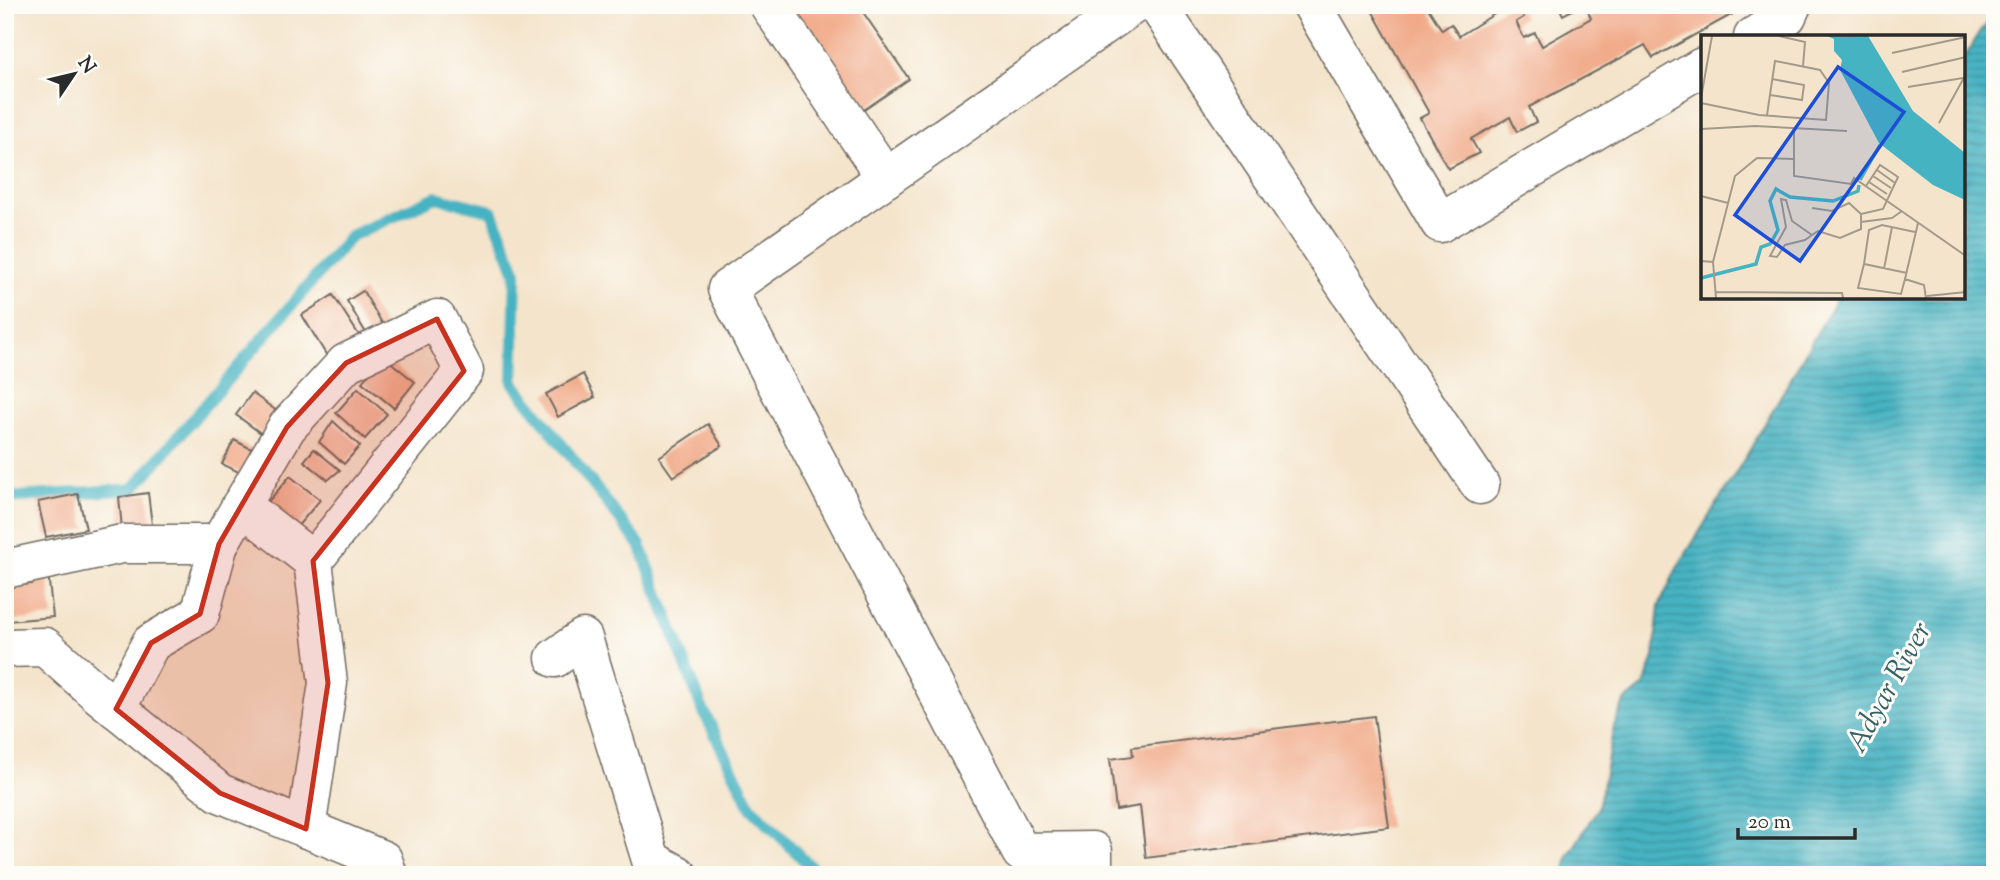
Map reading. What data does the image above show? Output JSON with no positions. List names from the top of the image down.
{
  "water": ["Adyar River"],
  "scale_bar": "20 m",
  "north": "top right"
}
